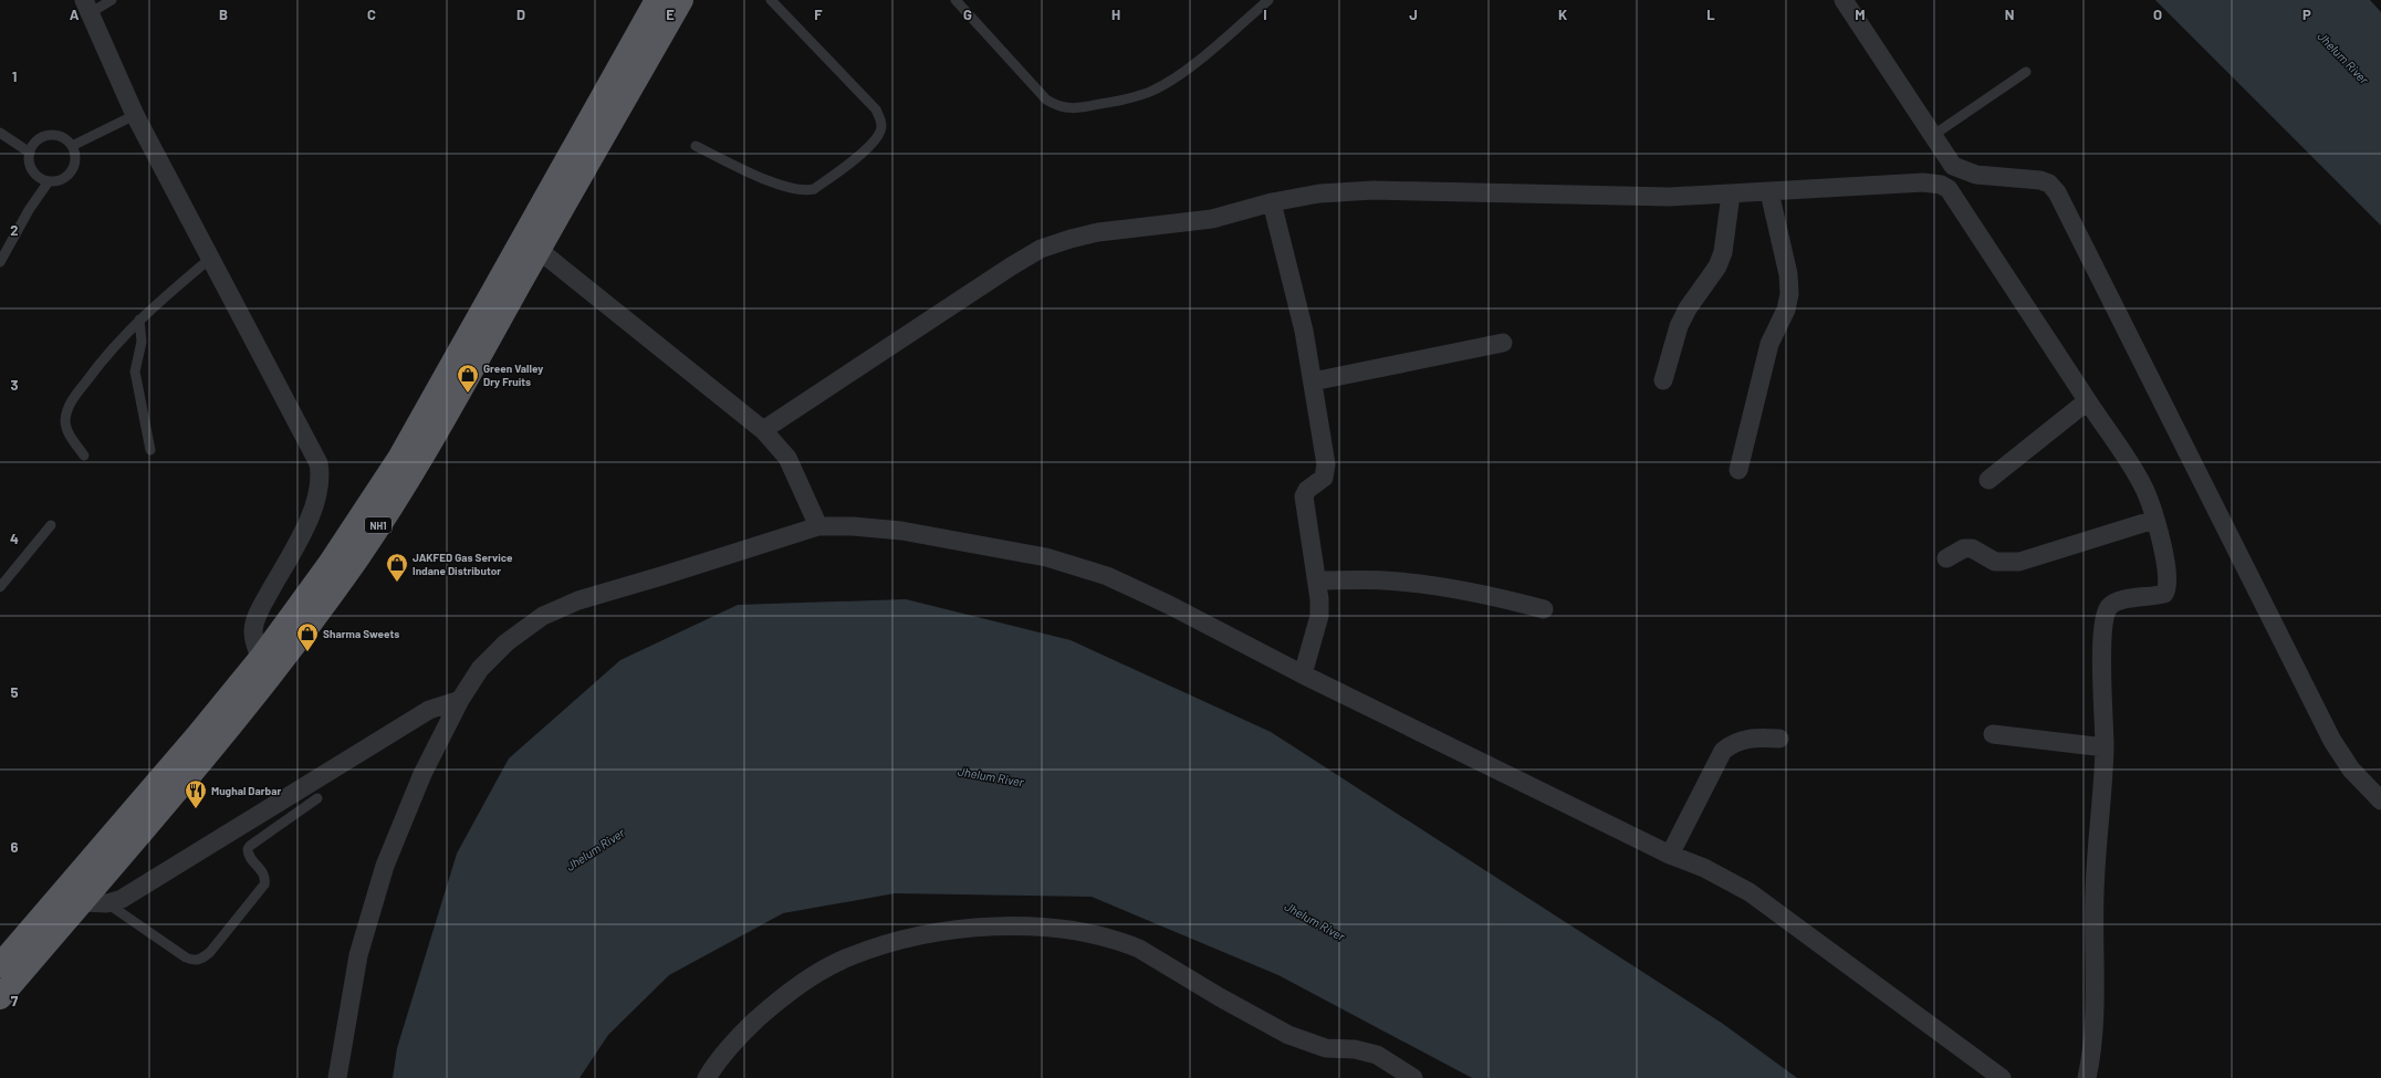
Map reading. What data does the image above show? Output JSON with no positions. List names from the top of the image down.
{
  "streets": {
    "highway": ["NH1"]
  },
  "water": ["Jhelum River"],
  "places": {
    "shop": ["Green Valley Dry Fruits", "JAKFED Gas Service Indane Distributor", "Sharma Sweets"],
    "restaurant": ["Mughal Darbar"]
  },
  "grid": {
    "columns": [
      "A",
      "B",
      "C",
      "D",
      "E",
      "F",
      "G",
      "H",
      "I",
      "J",
      "K",
      "L",
      "M",
      "N",
      "O",
      "P"
    ],
    "rows": [
      "1",
      "2",
      "3",
      "4",
      "5",
      "6",
      "7"
    ]
  }
}
